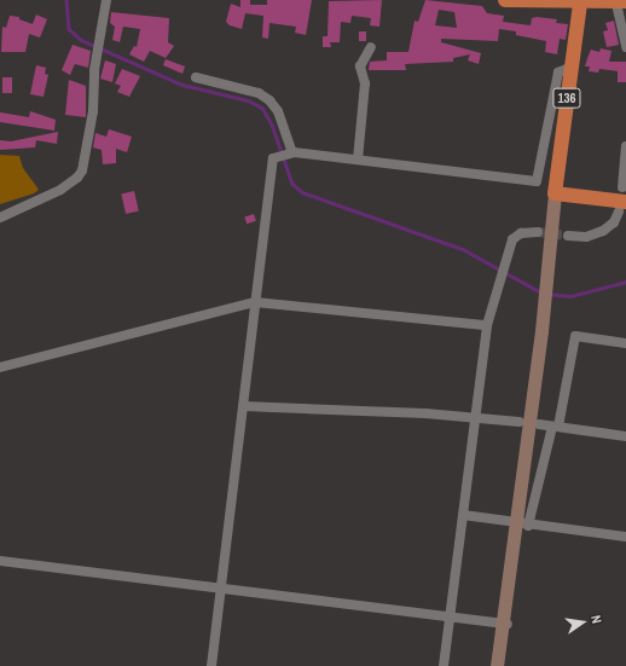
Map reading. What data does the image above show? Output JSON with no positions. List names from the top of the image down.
{
  "streets": {
    "highway": ["136"]
  },
  "north": "right"
}
